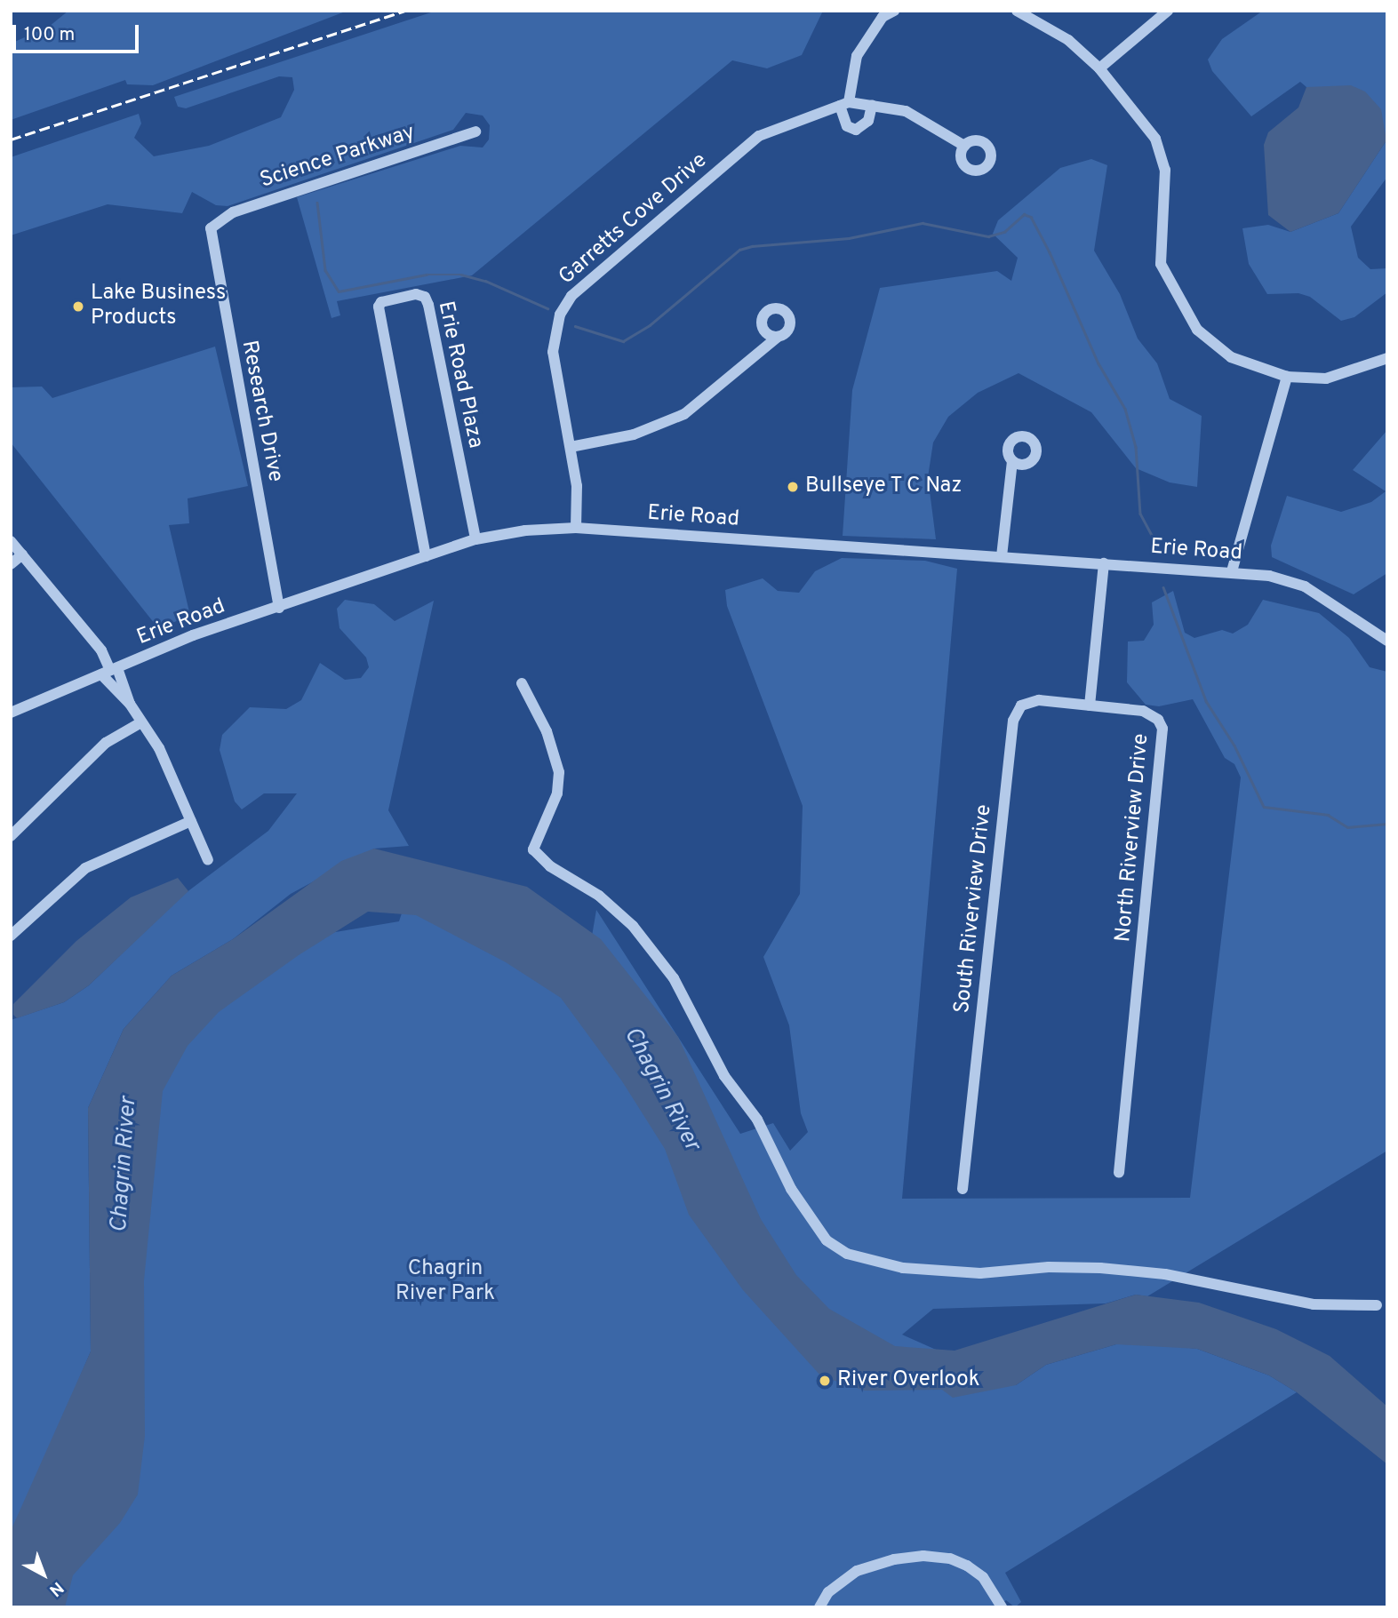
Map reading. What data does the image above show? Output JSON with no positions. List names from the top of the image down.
{
  "streets": {
    "street": [
      "Science Parkway",
      "Garretts Cove Drive",
      "Erie Road Plaza",
      "Research Drive",
      "Erie Road",
      "North Riverview Drive",
      "South Riverview Drive"
    ]
  },
  "crossings": [
    ["Science Parkway", "Research Drive"],
    ["Garretts Cove Drive", "Erie Road"],
    ["Erie Road Plaza", "Erie Road"],
    ["Research Drive", "Erie Road"],
    ["North Riverview Drive", "South Riverview Drive"]
  ],
  "water": ["Chagrin River"],
  "parks": ["Chagrin River Park"],
  "places": ["Lake Business Products", "Bullseye T C Naz", "River Overlook"],
  "scale_bar": "100 m",
  "north": "bottom right"
}
